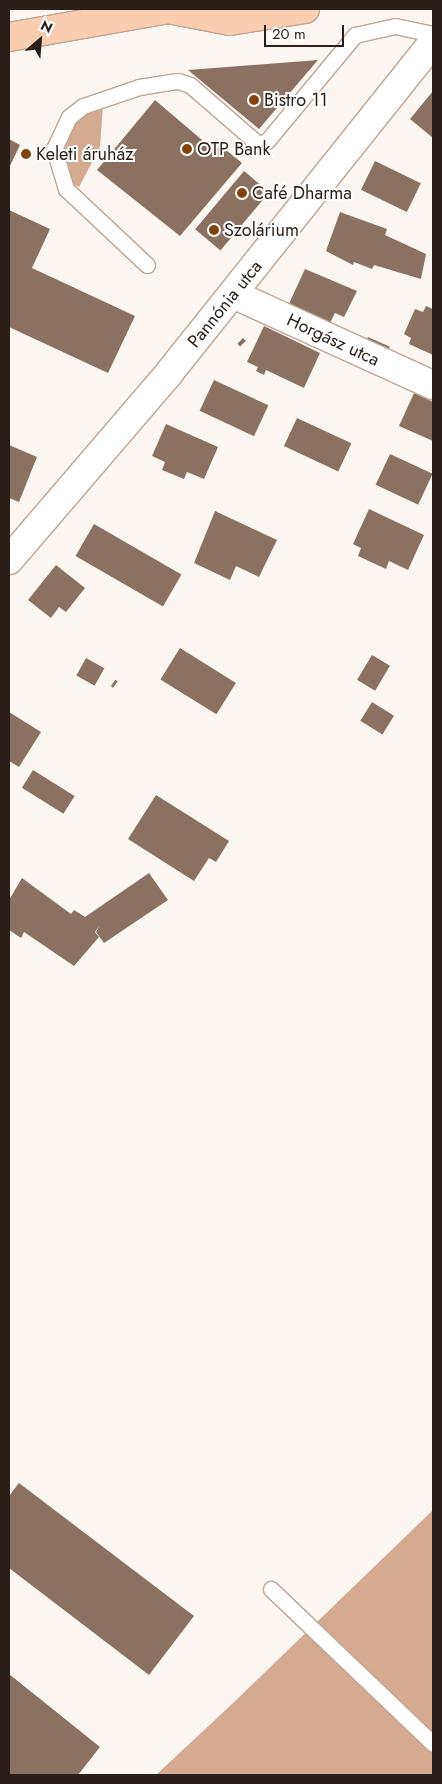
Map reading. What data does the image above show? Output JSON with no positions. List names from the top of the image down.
{
  "streets": {
    "street": ["Pannónia utca", "Horgász utca"]
  },
  "crossings": [
    ["Pannónia utca", "Horgász utca"]
  ],
  "places": [
    "Bistro 11",
    "OTP Bank",
    "Keleti áruház",
    "Café Dharma",
    "Szolárium"
  ],
  "scale_bar": "20 m",
  "north": "top right"
}
